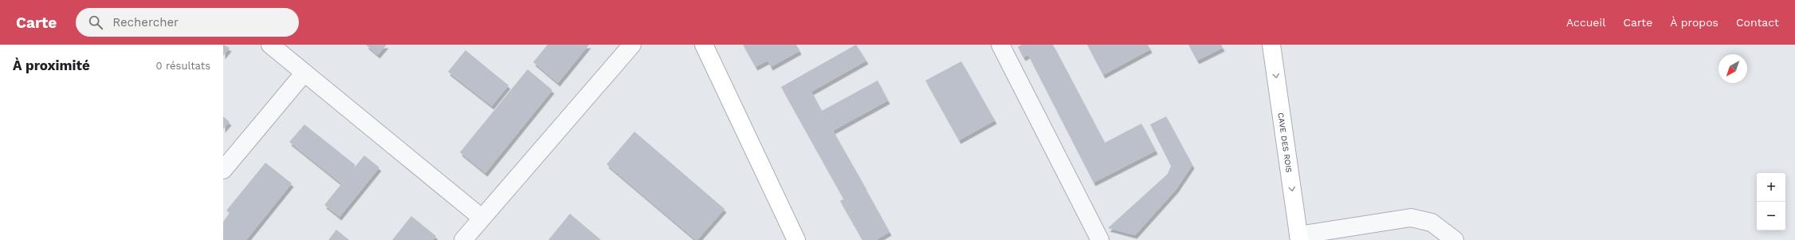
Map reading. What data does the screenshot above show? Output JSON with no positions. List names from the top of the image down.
{
  "streets": {
    "street": ["CAVE DES ROIS"]
  },
  "one_way": ["CAVE DES ROIS"],
  "north": "bottom left",
  "page": {
    "header": "Carte",
    "search": "Rechercher",
    "nav": [
      "Accueil",
      "Carte",
      "À propos",
      "Contact"
    ],
    "heading": ["À proximité", "0 résultats"],
    "map_buttons": ["+", "−"]
  }
}
